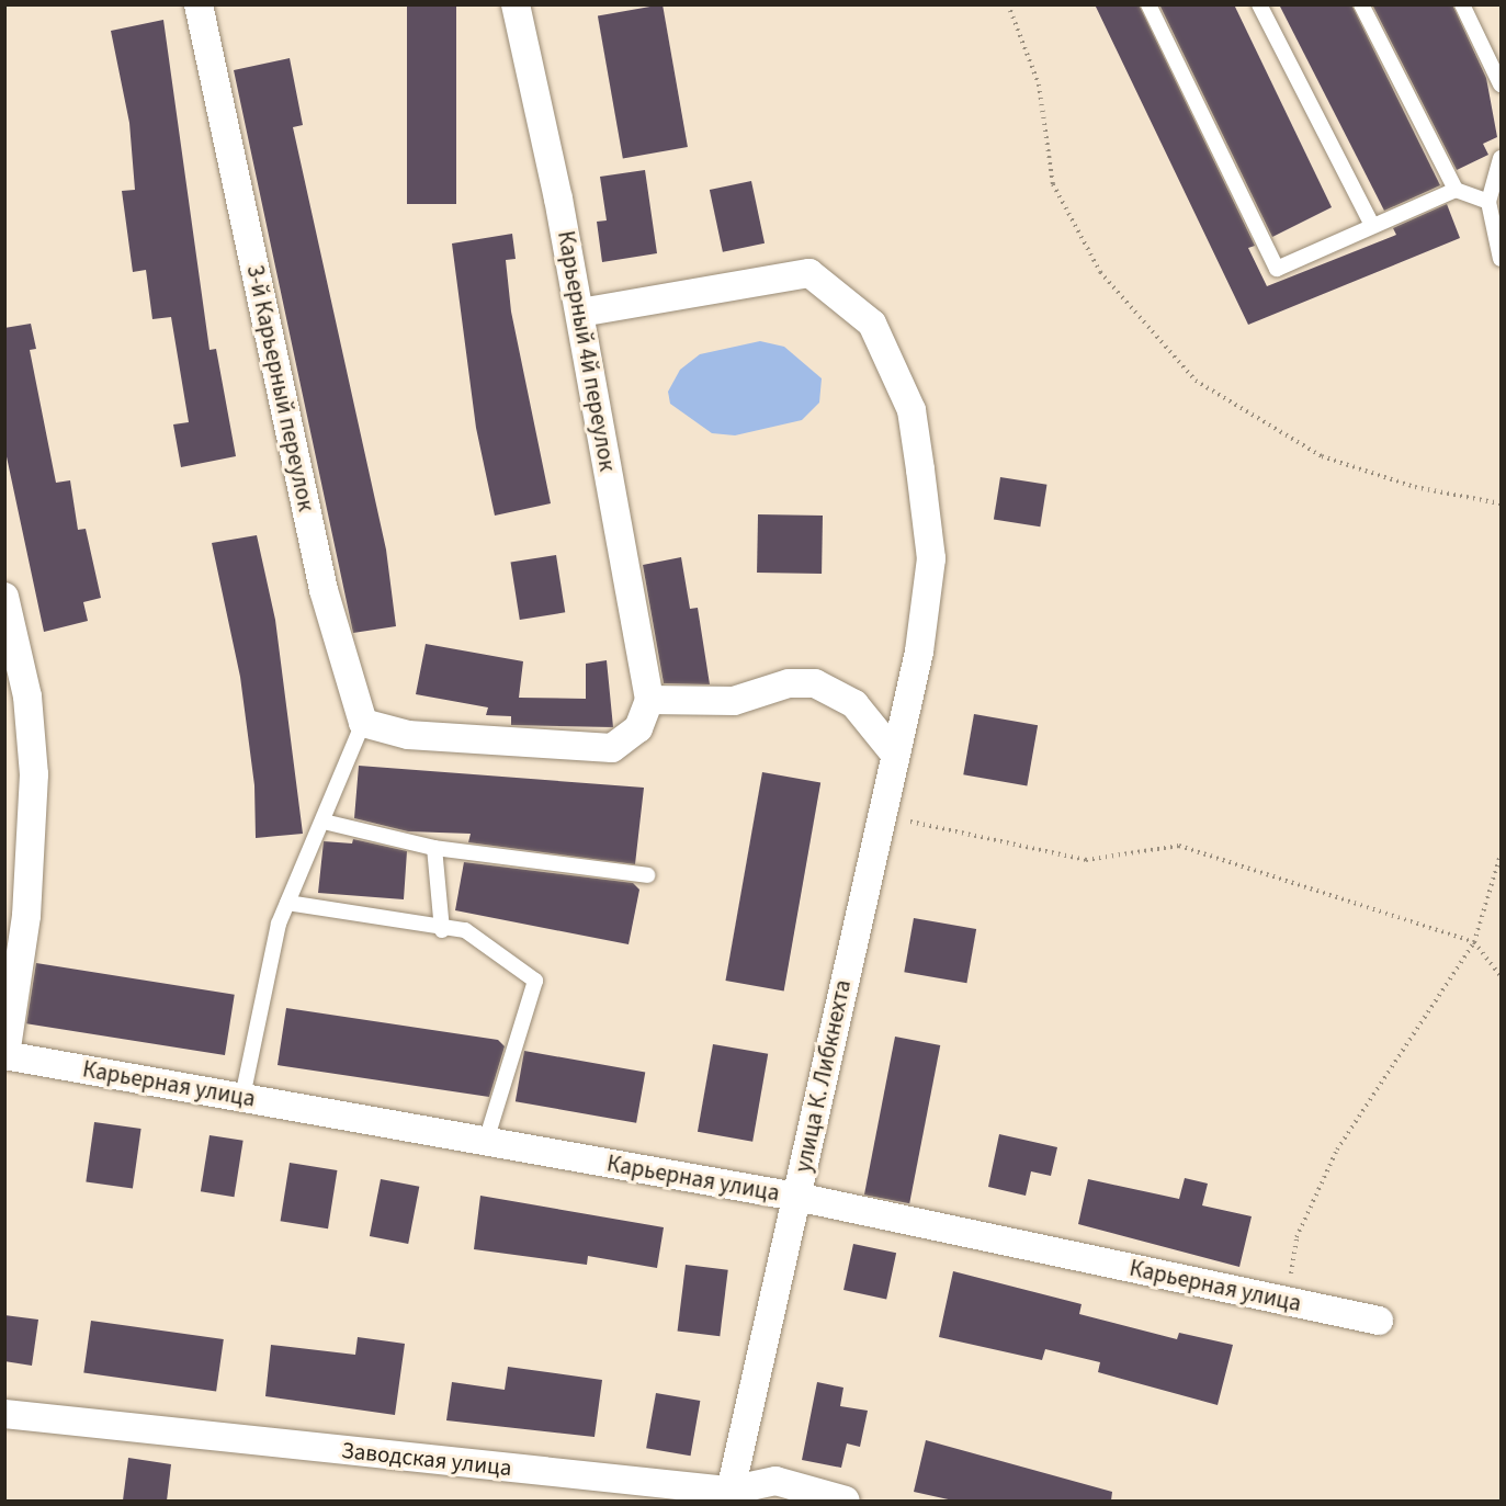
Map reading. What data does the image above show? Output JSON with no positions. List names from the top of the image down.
{
  "streets": {
    "street": [
      "Карьерный 4й переулок",
      "3-й Карьерный переулок",
      "улица К. Либкнехта",
      "Карьерная улица",
      "Заводская улица"
    ]
  },
  "crossings": [
    ["Карьерный 4й переулок", "улица К. Либкнехта"],
    ["улица К. Либкнехта", "Карьерная улица"],
    ["улица К. Либкнехта", "Заводская улица"]
  ]
}
